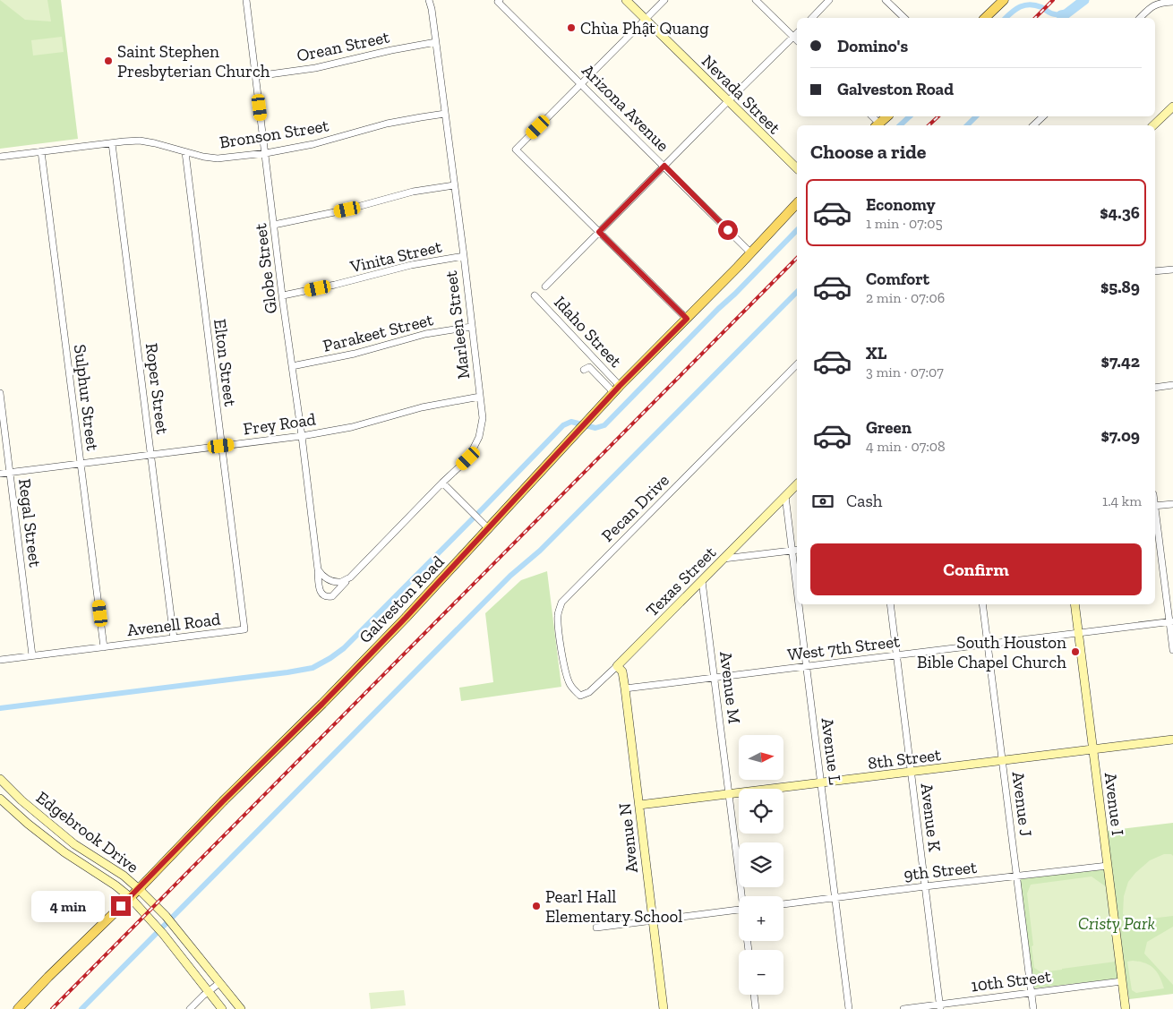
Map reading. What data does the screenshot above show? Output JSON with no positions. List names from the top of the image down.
{
  "streets": {
    "main road": ["Galveston Road"],
    "street": [
      "Orean Street",
      "Nevada Street",
      "Arizona Avenue",
      "Bronson Street",
      "Vinita Street",
      "Globe Street",
      "Marleen Street",
      "Idaho Street",
      "Parakeet Street",
      "Elton Street",
      "Roper Street",
      "Sulphur Street",
      "Frey Road",
      "Pecan Drive",
      "Regal Street",
      "Texas Street",
      "Avenell Road",
      "West 7th Street",
      "Avenue M",
      "Avenue L",
      "8th Street",
      "Avenue J",
      "Avenue I",
      "Avenue K",
      "Edgebrook Drive",
      "Avenue N",
      "9th Street",
      "10th Street"
    ]
  },
  "crossings": [
    ["Orean Street", "Globe Street"],
    ["Orean Street", "Marleen Street"],
    ["Arizona Avenue", "Galveston Road"],
    ["Bronson Street", "Globe Street"],
    ["Bronson Street", "Marleen Street"],
    ["Bronson Street", "Elton Street"],
    ["Bronson Street", "Roper Street"],
    ["Bronson Street", "Sulphur Street"],
    ["Vinita Street", "Globe Street"],
    ["Vinita Street", "Marleen Street"],
    ["Globe Street", "Marleen Street"],
    ["Globe Street", "Parakeet Street"],
    ["Globe Street", "Frey Road"],
    ["Marleen Street", "Parakeet Street"],
    ["Marleen Street", "Frey Road"],
    ["Idaho Street", "Galveston Road"],
    ["Elton Street", "Frey Road"],
    ["Elton Street", "Avenell Road"],
    ["Roper Street", "Frey Road"],
    ["Roper Street", "Avenell Road"],
    ["Sulphur Street", "Frey Road"],
    ["Sulphur Street", "Avenell Road"],
    ["Frey Road", "Regal Street"],
    ["Pecan Drive", "Texas Street"],
    ["Regal Street", "Avenell Road"],
    ["Texas Street", "Avenue M"],
    ["Texas Street", "Avenue L"],
    ["Texas Street", "Avenue N"],
    ["Galveston Road", "Edgebrook Drive"],
    ["West 7th Street", "Avenue M"],
    ["West 7th Street", "Avenue L"],
    ["West 7th Street", "Avenue J"],
    ["West 7th Street", "Avenue I"],
    ["West 7th Street", "Avenue K"],
    ["West 7th Street", "Avenue N"],
    ["Avenue M", "8th Street"],
    ["Avenue L", "8th Street"],
    ["Avenue L", "9th Street"],
    ["8th Street", "Avenue J"],
    ["8th Street", "Avenue I"],
    ["8th Street", "Avenue K"],
    ["8th Street", "Avenue N"],
    ["Avenue J", "9th Street"],
    ["Avenue J", "10th Street"],
    ["Avenue I", "9th Street"],
    ["Avenue I", "10th Street"],
    ["Avenue K", "9th Street"],
    ["Avenue K", "10th Street"]
  ],
  "parks": ["Cristy Park"],
  "places": [
    "Chùa Phật Quang",
    "Saint Stephen Presbyterian Church",
    "South Houston Bible Chapel Church",
    "Pearl Hall Elementary School"
  ],
  "north": "right",
  "page": {
    "banner": ["Domino's", "Galveston Road"],
    "heading": "Choose a ride",
    "list": [
      {
        "name": "Economy",
        "note": "1 min · 07:05",
        "value": "$4.36"
      },
      {
        "name": "Comfort",
        "note": "2 min · 07:06",
        "value": "$5.89"
      },
      {
        "name": "XL",
        "note": "3 min · 07:07",
        "value": "$7.42"
      },
      {
        "name": "Green",
        "note": "4 min · 07:08",
        "value": "$7.09"
      }
    ],
    "pay": ["Cash", "1.4 km"],
    "buttons": "Confirm",
    "map_buttons": ["+", "−"],
    "bubble": "4 min"
  }
}
